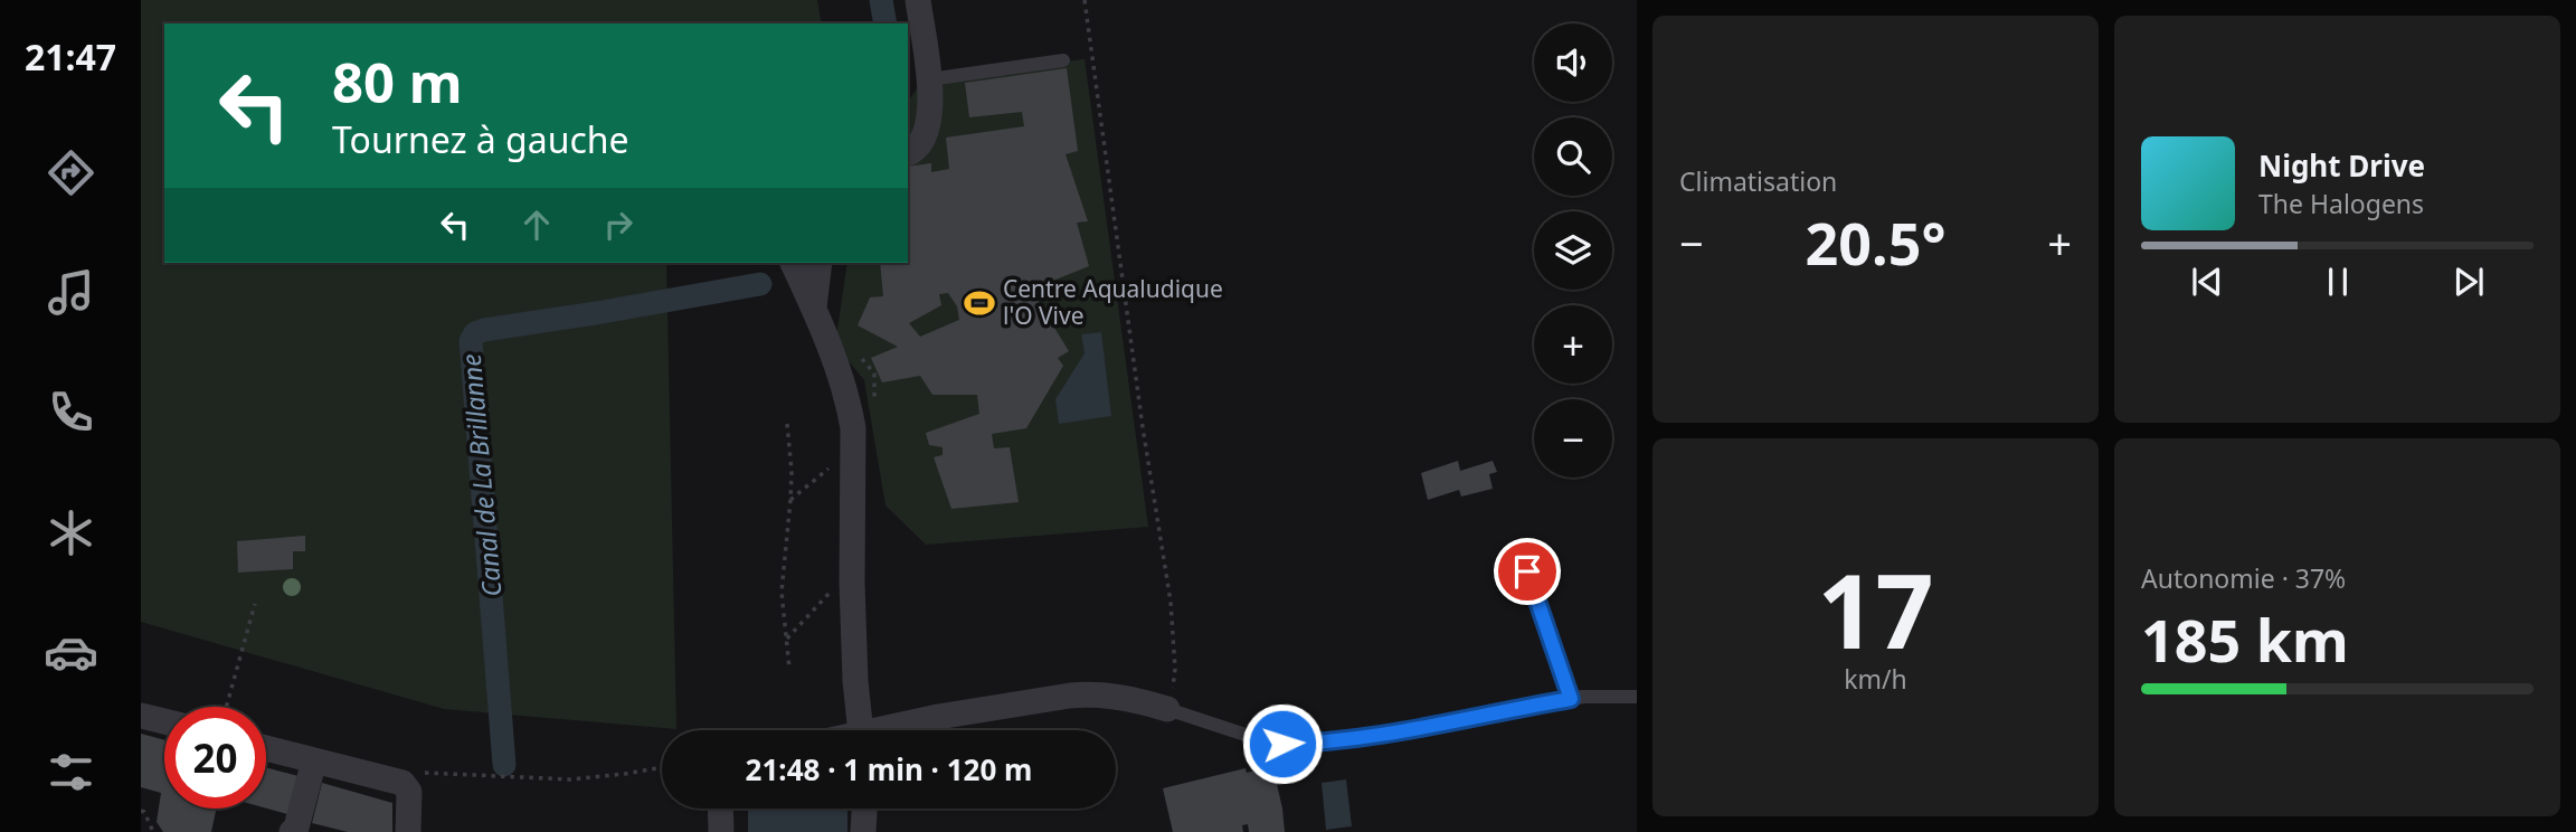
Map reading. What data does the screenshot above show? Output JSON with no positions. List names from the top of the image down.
{
  "water": ["Canal de La Brillanne"],
  "places": {
    "sports": ["Centre Aqualudique l'O Vive"]
  },
  "page": {
    "tabs": "21:47",
    "tile": [
      "Climatisation",
      ["17", "km/h"],
      ["Autonomie · 37%", "185 km"]
    ],
    "map_buttons": ["+", "−"],
    "turn": ["80 m", "Tournez à gauche"],
    "song": ["Night Drive", "The Halogens"],
    "heat": ["−", "20.5°", "+"],
    "limit": "20",
    "trip": "21:48 · 1 min · 120 m"
  }
}
